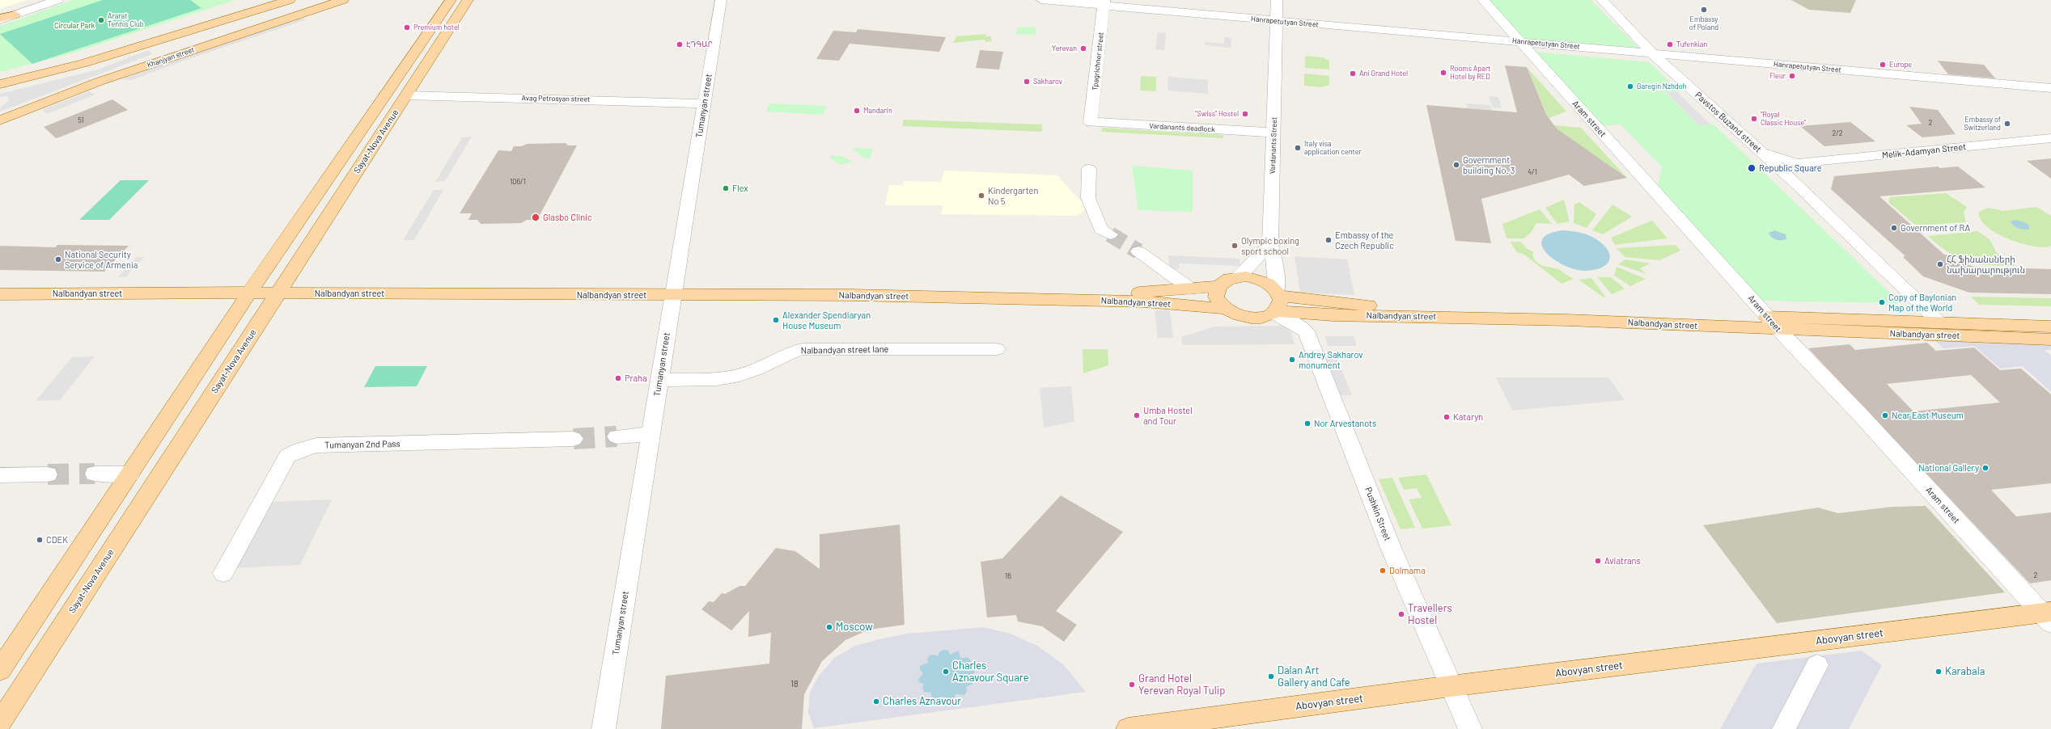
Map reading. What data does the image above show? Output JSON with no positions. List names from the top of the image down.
{
  "streets": {
    "main road": [
      "Khanjyan street",
      "Sayat-Nova Avenue",
      "Nalbandyan street",
      "Abovyan street"
    ],
    "street": [
      "Hanrapetutyan Street",
      "Tpagrichner street",
      "Avag Petrosyan street",
      "Tumanyan street",
      "Aram street",
      "Pavstos Buzand street",
      "Vardanants deadlock",
      "Vardanants Street",
      "Melik-Adamyan Street",
      "Nalbandyan street lane",
      "Tumanyan 2nd Pass",
      "Pushkin Street"
    ]
  },
  "crossings": [
    ["Hanrapetutyan Street", "Tpagrichner street"],
    ["Hanrapetutyan Street", "Aram street"],
    ["Hanrapetutyan Street", "Pavstos Buzand street"],
    ["Hanrapetutyan Street", "Vardanants Street"],
    ["Tpagrichner street", "Vardanants deadlock"],
    ["Avag Petrosyan street", "Tumanyan street"],
    ["Avag Petrosyan street", "Sayat-Nova Avenue"],
    ["Tumanyan street", "Nalbandyan street"],
    ["Tumanyan street", "Nalbandyan street lane"],
    ["Aram street", "Nalbandyan street"],
    ["Aram street", "Abovyan street"],
    ["Pavstos Buzand street", "Melik-Adamyan Street"],
    ["Pavstos Buzand street", "Nalbandyan street"],
    ["Vardanants deadlock", "Vardanants Street"],
    ["Sayat-Nova Avenue", "Nalbandyan street"],
    ["Vardanants Street", "Nalbandyan street"],
    ["Vardanants Street", "Pushkin Street"],
    ["Nalbandyan street", "Pushkin Street"],
    ["Pushkin Street", "Abovyan street"]
  ],
  "parks": ["Circular Park"],
  "places": [
    "Embassy of Poland",
    "Ararat Tennis Club",
    "Premium hotel",
    "ԷԴԳԱՐ",
    "Tufenkian",
    "Yerevan",
    "Europe",
    "Rooms Apart Hotel by RED",
    "Ani Grand Hotel",
    "Fleur",
    "Sakharov",
    "Garegin Nzhdeh",
    "Mandarin",
    "\"Swiss\" Hostel",
    "\"Royal Classic House\"",
    "Embassy of Switzerland",
    "Italy visa application center",
    "Government building No. 3",
    "Republic Square",
    "Flex",
    "Kindergarten No 5",
    "Glasbo Clinic",
    "Government of RA",
    "Embassy of the Czech Republic",
    "Olympic boxing sport school",
    "National Security Service of Armenia",
    "ՀՀ Ֆինանսների նախարարություն",
    "Copy of Baylonian Map of the World",
    "Alexander Spendiaryan House Museum",
    "Andrey Sakharov monument",
    "Praha",
    "Umba Hostel and Tour",
    "Near East Museum",
    "Kataryn",
    "Nor Arvestanots",
    "National Gallery",
    "CDEK",
    "Aviatrans",
    "Dolmama",
    "Travellers Hostel",
    "Moscow",
    "Charles Aznavour Square",
    "Karabala",
    "Dalan Art Gallery and Cafe",
    "Grand Hotel Yerevan Royal Tulip",
    "Charles Aznavour"
  ],
  "house_numbers": [
    "51",
    "2",
    "2/2",
    "4/1",
    "106/1",
    "2",
    "16",
    "18"
  ]
}
